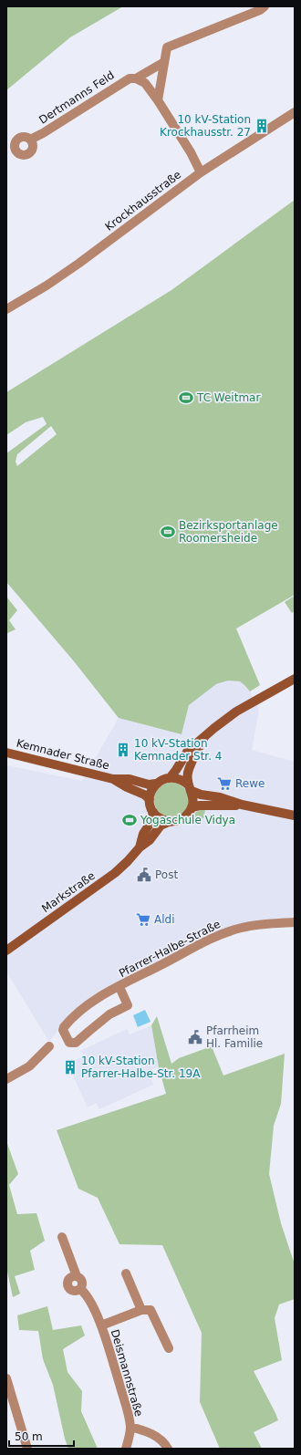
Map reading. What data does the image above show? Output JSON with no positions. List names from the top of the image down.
{
  "streets": {
    "main road": ["Kemnader Straße", "Markstraße"],
    "street": [
      "Dertmanns Feld",
      "Krockhausstraße",
      "Pfarrer-Halbe-Straße",
      "Deismannstraße"
    ]
  },
  "crossings": [
    ["Kemnader Straße", "Markstraße"]
  ],
  "places": {
    "building": ["10 kV-Station Krockhausstr. 27", "10 kV-Station Kemnader Str. 4", "10 kV-Station Pfarrer-Halbe-Str. 19A"],
    "sports": ["TC Weitmar", "Bezirksportanlage Roomersheide", "Yogaschule Vidya"],
    "supermarket": ["Rewe", "Aldi"],
    "public building": ["Post", "Pfarrheim Hl. Familie"]
  },
  "scale_bar": "50 m"
}
